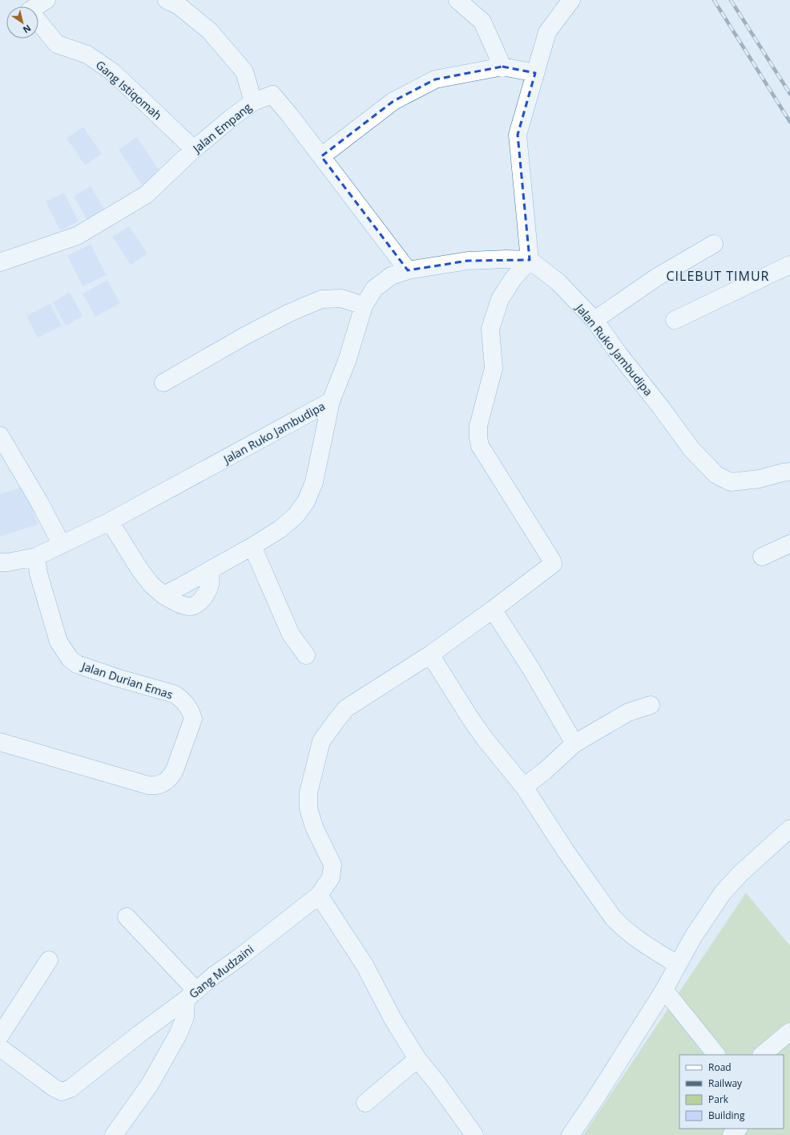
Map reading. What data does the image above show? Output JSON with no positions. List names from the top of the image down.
{
  "streets": {
    "street": [
      "Gang Istiqomah",
      "Jalan Empang",
      "Jalan Ruko Jambudipa",
      "Jalan Durian Emas",
      "Gang Mudzaini"
    ]
  },
  "crossings": [
    ["Gang Istiqomah", "Jalan Empang"],
    ["Jalan Empang", "Jalan Ruko Jambudipa"],
    ["Jalan Ruko Jambudipa", "Jalan Durian Emas"],
    ["Jalan Ruko Jambudipa", "Gang Mudzaini"]
  ],
  "districts": ["CILEBUT TIMUR"],
  "legend": [
    "Road",
    "Railway",
    "Park",
    "Building"
  ],
  "north": "bottom right"
}
